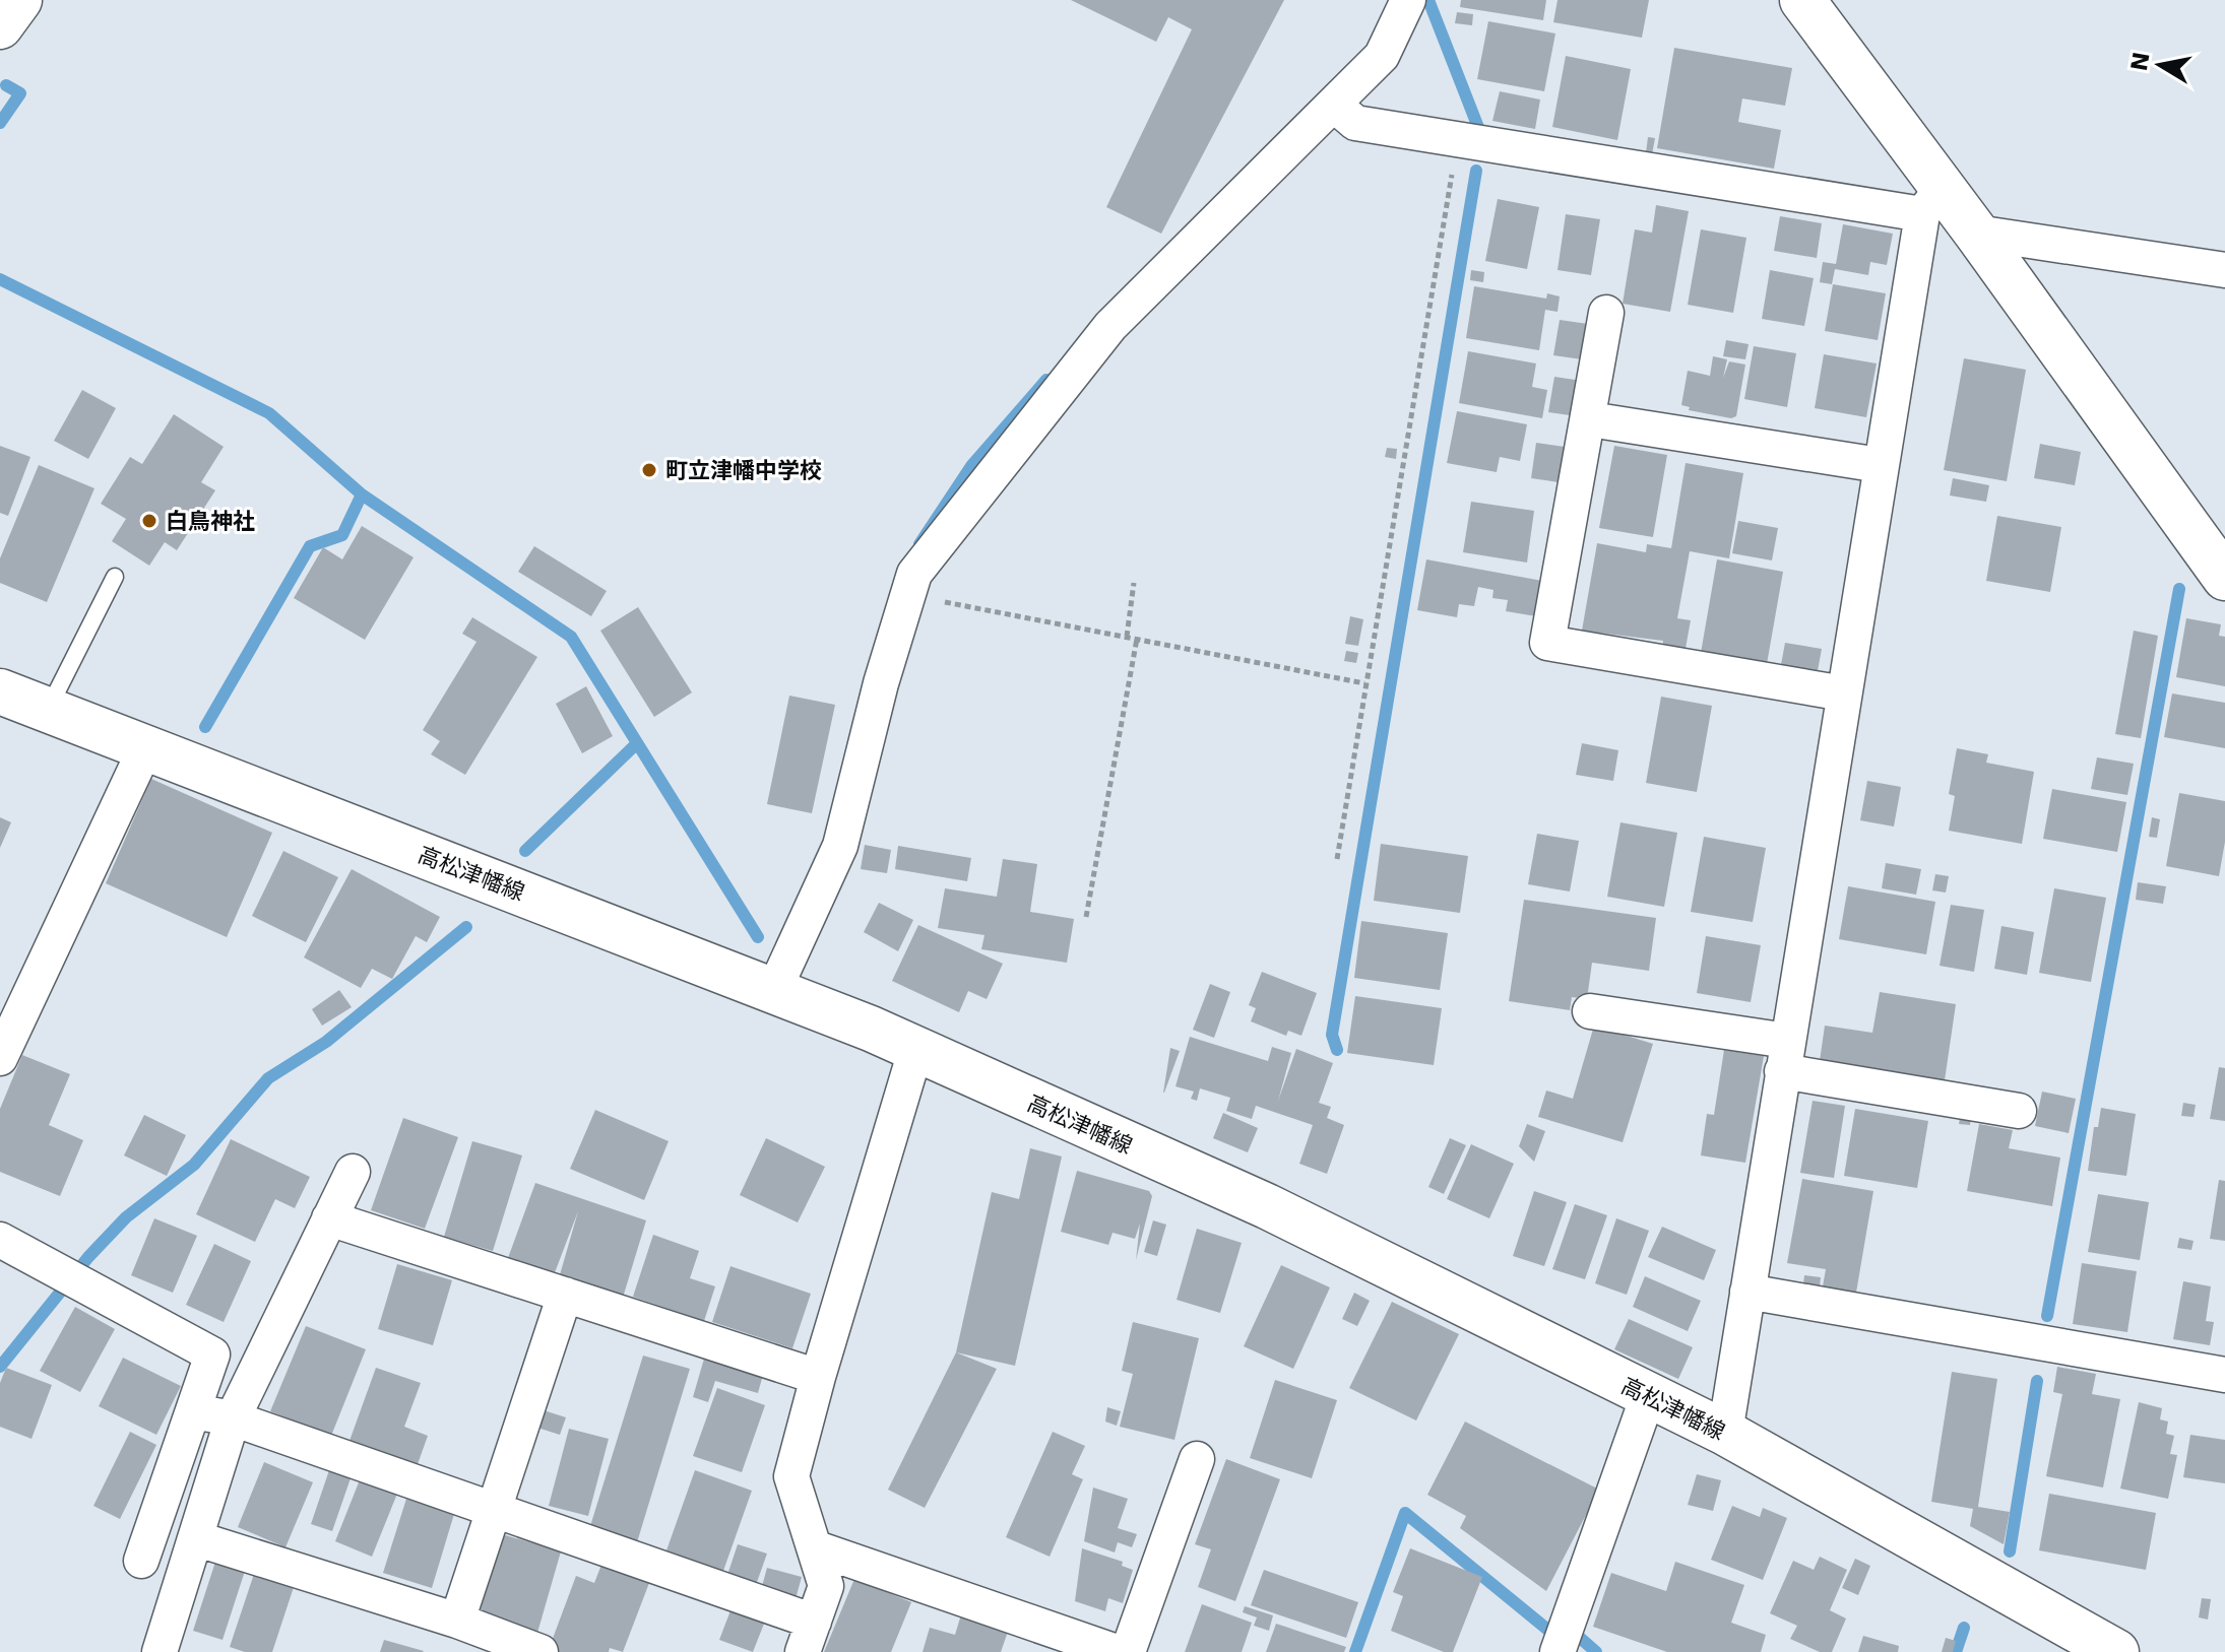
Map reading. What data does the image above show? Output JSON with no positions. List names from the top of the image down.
{
  "streets": {
    "main road": ["高松津幡線"]
  },
  "places": ["町立津幡中学校", "白鳥神社"],
  "north": "left"
}
